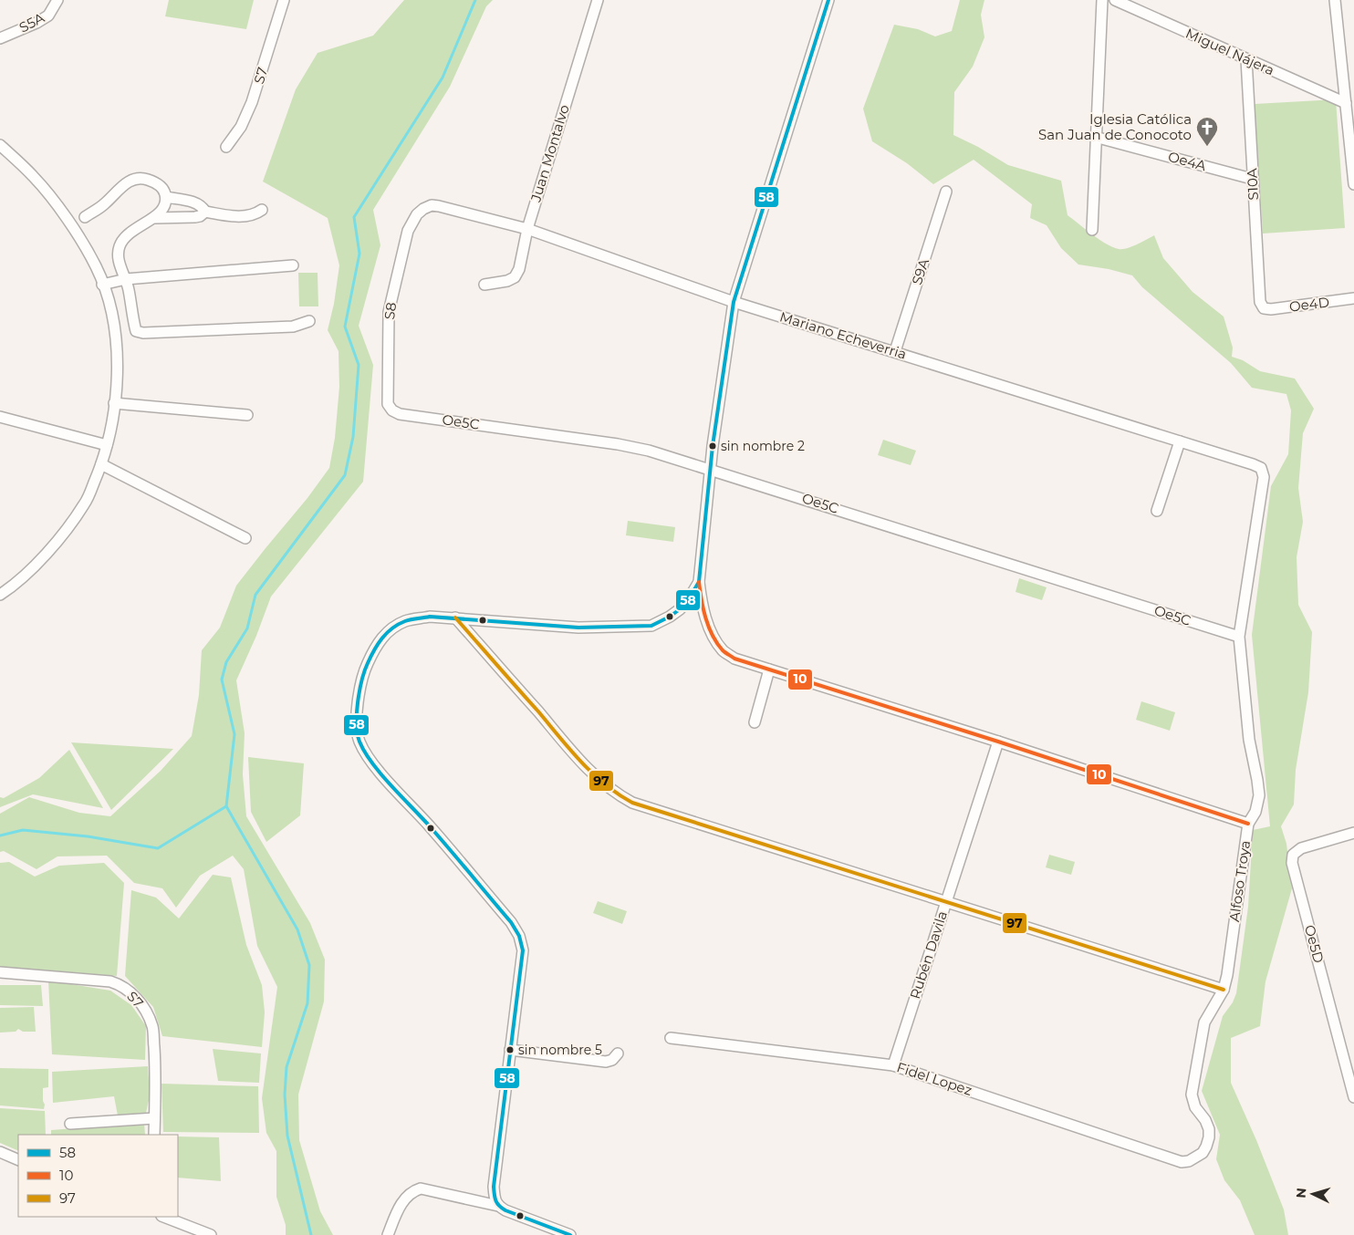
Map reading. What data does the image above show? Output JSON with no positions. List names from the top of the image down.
{
  "streets": {
    "street": [
      "S5A",
      "Miguel Nájera",
      "S7",
      "Juan Montalvo",
      "Oe4A",
      "S10A",
      "S9A",
      "Oe4D",
      "S8",
      "Mariano Echeverria",
      "Oe5C",
      "Alfoso Troya",
      "Oe5D",
      "Rubén Davila",
      "Fidel Lopez"
    ]
  },
  "crossings": [
    ["Miguel Nájera", "S10A"],
    ["Juan Montalvo", "Mariano Echeverria"],
    ["Oe4A", "S10A"],
    ["S10A", "Oe4D"],
    ["S9A", "Mariano Echeverria"],
    ["S8", "Mariano Echeverria"],
    ["S8", "Oe5C"],
    ["Mariano Echeverria", "Alfoso Troya"],
    ["Oe5C", "Alfoso Troya"],
    ["Alfoso Troya", "Fidel Lopez"],
    ["Rubén Davila", "Fidel Lopez"]
  ],
  "places": {
    "church": ["Iglesia Católica San Juan de Conocoto"],
    "other": ["sin nombre 2", "sin nombre 5"]
  },
  "lines": ["transit line 58", "transit line 10", "transit line 97"],
  "legend": ["58", "10", "97"],
  "north": "left"
}
